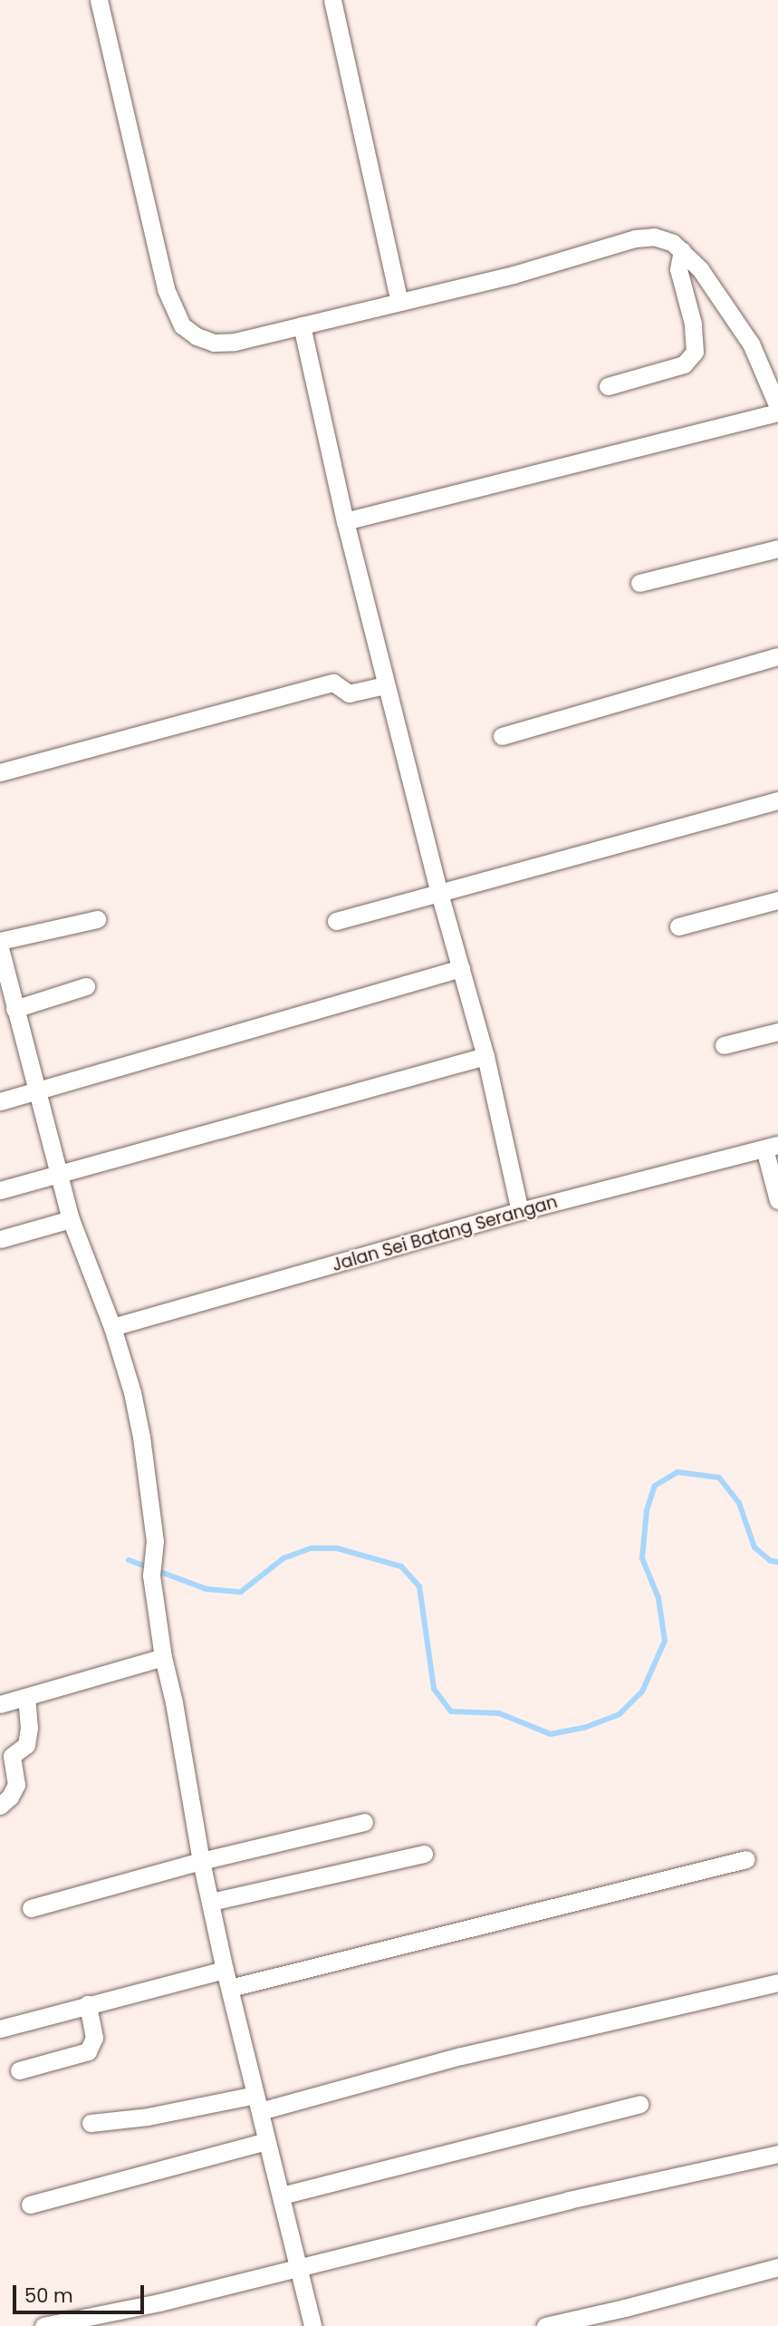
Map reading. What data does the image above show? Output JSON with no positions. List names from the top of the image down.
{
  "streets": {
    "street": ["Jalan Sei Batang Serangan"]
  },
  "scale_bar": "50 m"
}
